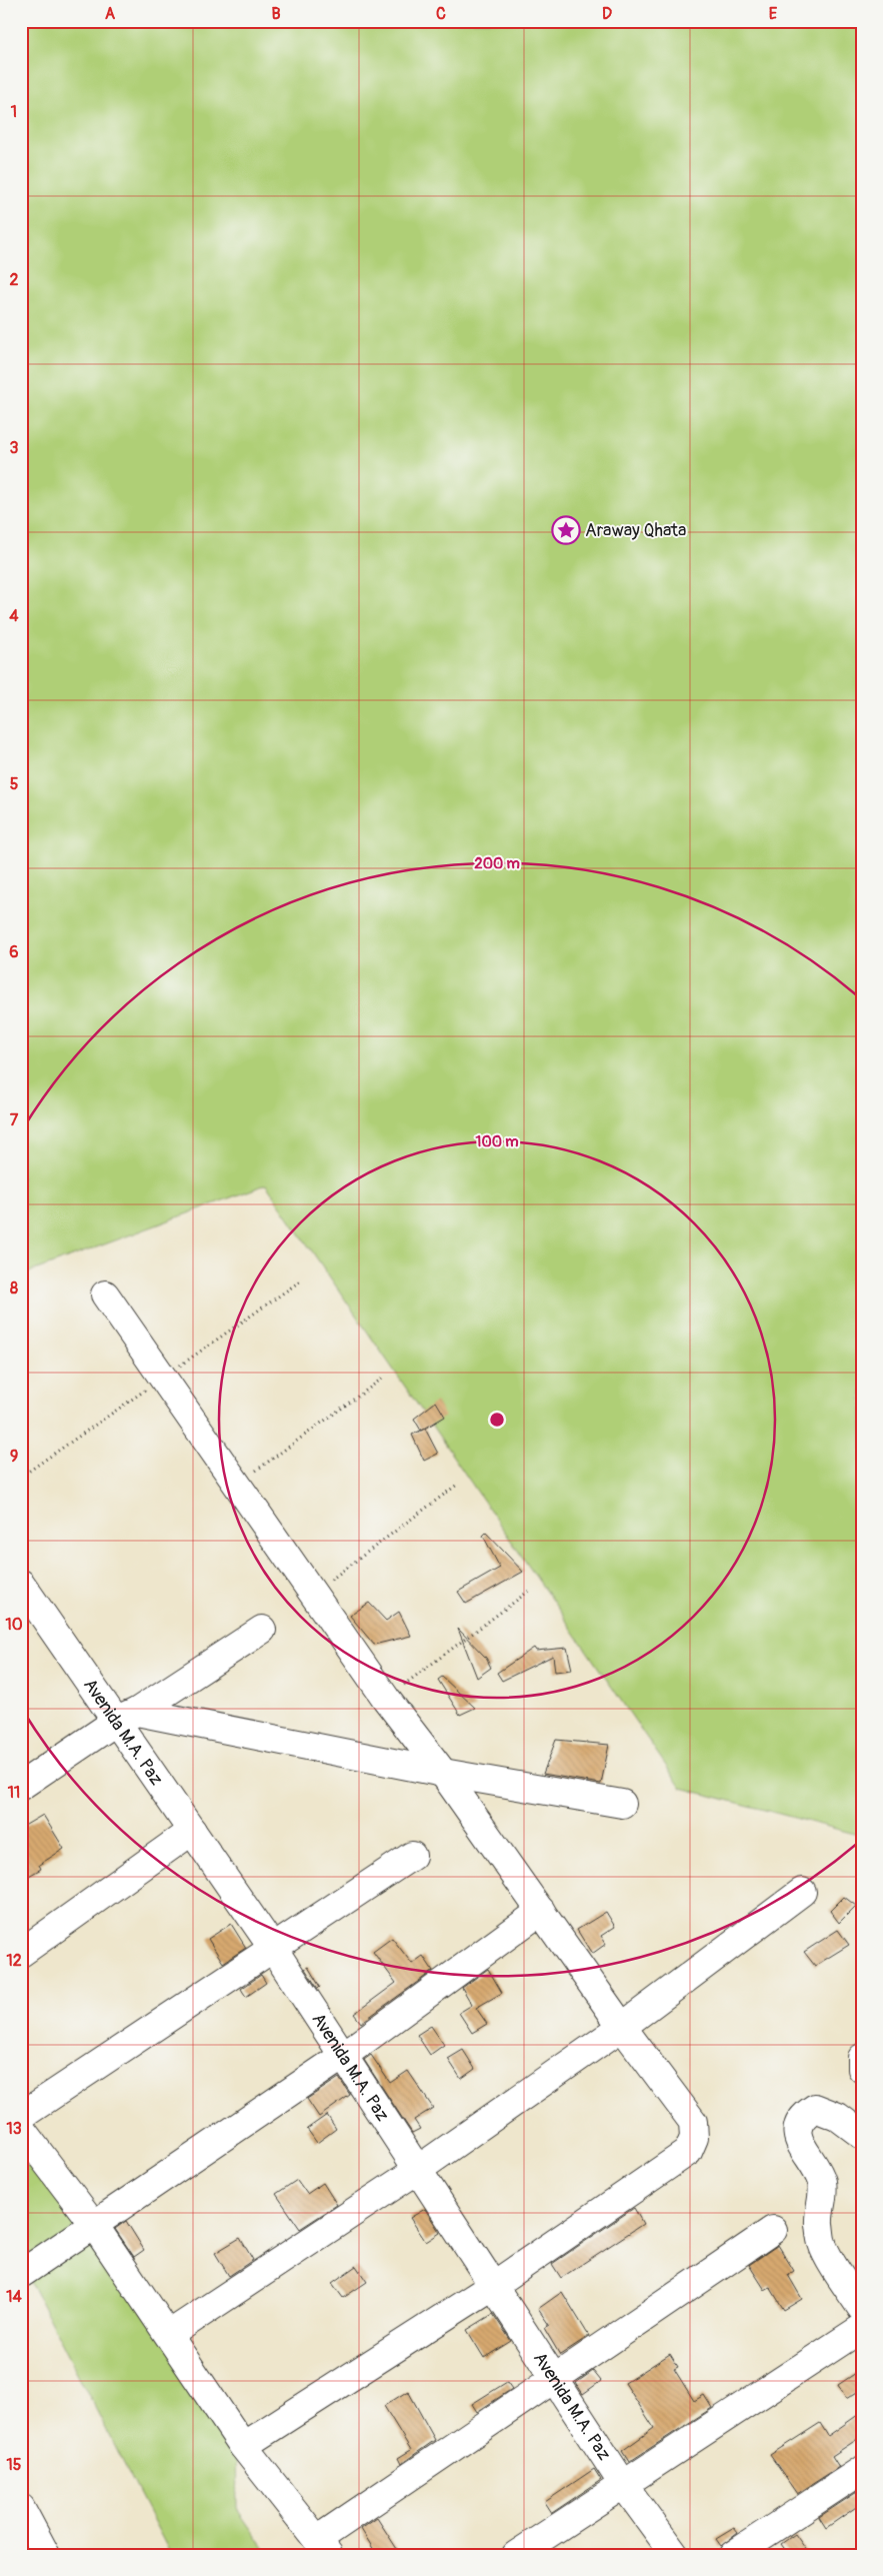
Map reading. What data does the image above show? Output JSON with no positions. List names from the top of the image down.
{
  "streets": {
    "street": ["Avenida M.A. Paz"]
  },
  "places": {
    "place": ["Araway Qhata"]
  },
  "grid": {
    "columns": [
      "A",
      "B",
      "C",
      "D",
      "E"
    ],
    "rows": [
      "1",
      "2",
      "3",
      "4",
      "5",
      "6",
      "7",
      "8",
      "9",
      "10",
      "11",
      "12",
      "13",
      "14",
      "15"
    ]
  },
  "rings": ["200 m", "100 m"]
}
